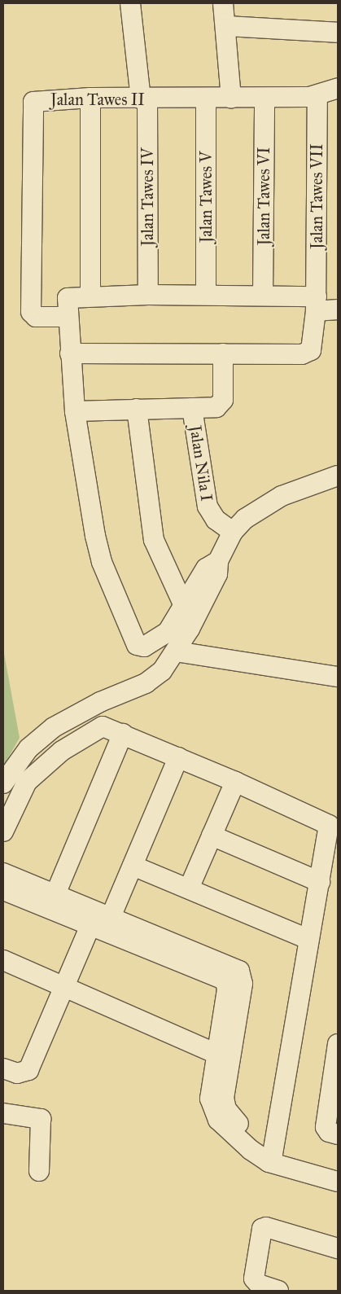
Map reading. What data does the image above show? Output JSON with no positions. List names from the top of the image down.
{
  "streets": {
    "street": [
      "Jalan Tawes II",
      "Jalan Tawes VI",
      "Jalan Tawes VII",
      "Jalan Tawes IV",
      "Jalan Tawes V",
      "Jalan Nila I"
    ]
  },
  "crossings": [
    ["Jalan Tawes II", "Jalan Tawes VI"],
    ["Jalan Tawes II", "Jalan Tawes VII"],
    ["Jalan Tawes II", "Jalan Tawes IV"],
    ["Jalan Tawes II", "Jalan Tawes V"]
  ]
}
